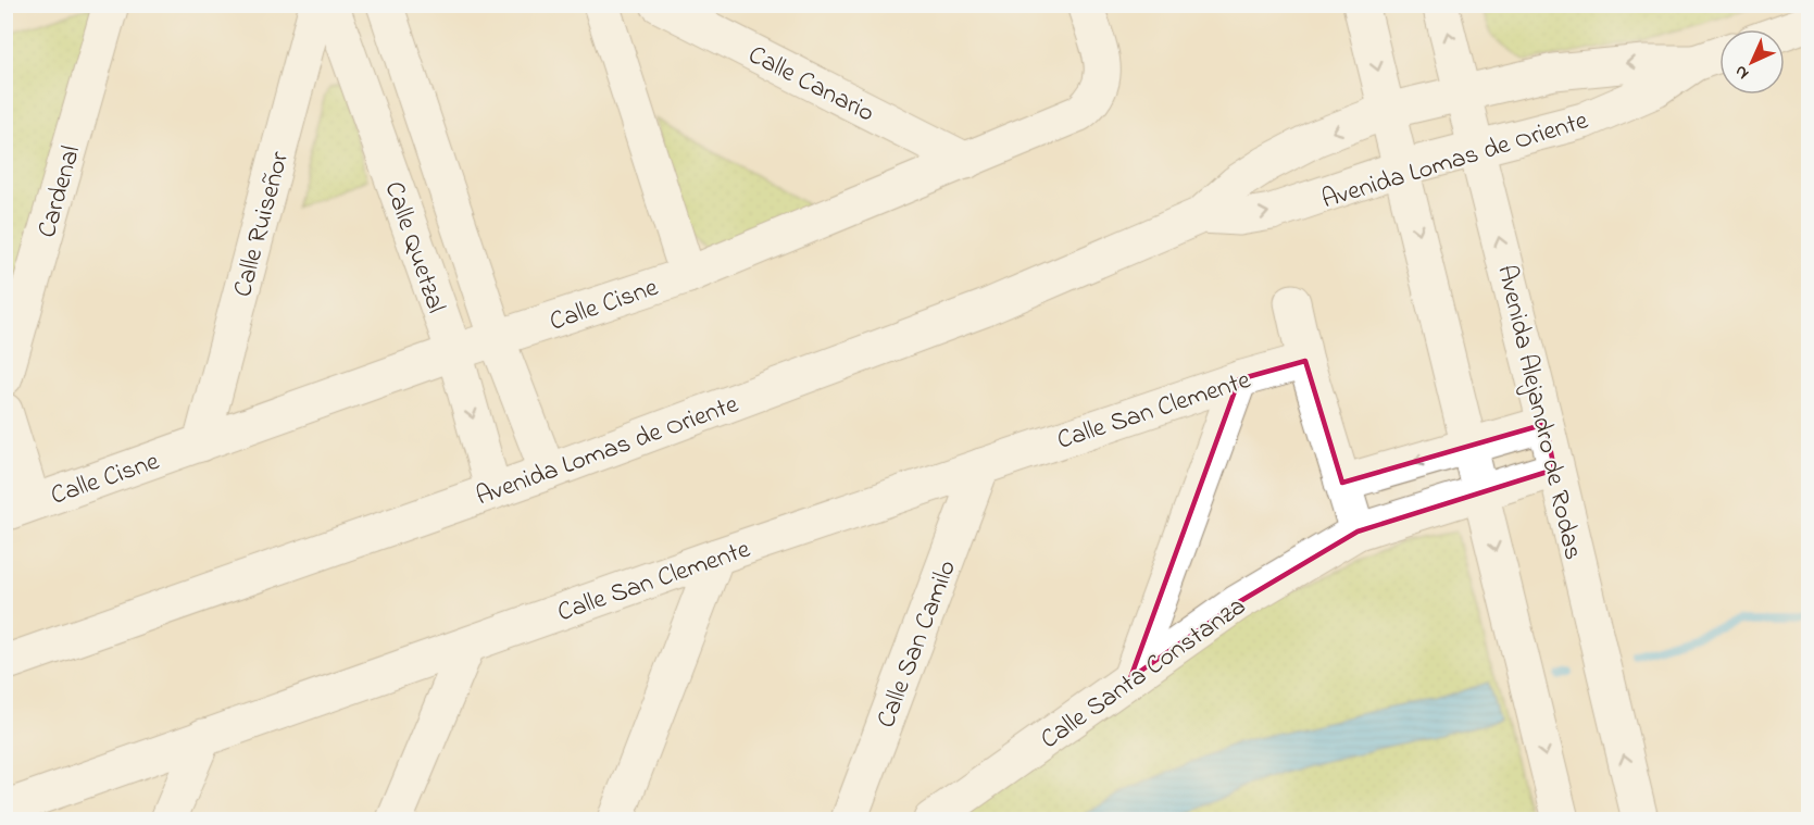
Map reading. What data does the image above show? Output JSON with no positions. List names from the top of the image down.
{
  "streets": {
    "street": [
      "Calle Canario",
      "Avenida Lomas de Oriente",
      "Cardenal",
      "Calle Ruiseñor",
      "Calle Quetzal",
      "Calle Cisne",
      "Calle San Clemente",
      "Avenida Alejandro de Rodas",
      "Calle San Camilo",
      "Calle Santa Constanza"
    ]
  },
  "crossings": [
    ["Calle Canario", "Calle Cisne"],
    ["Avenida Lomas de Oriente", "Calle Quetzal"],
    ["Avenida Lomas de Oriente", "Avenida Alejandro de Rodas"],
    ["Calle Ruiseñor", "Calle Cisne"],
    ["Calle Quetzal", "Calle Cisne"],
    ["Calle San Clemente", "Calle San Camilo"],
    ["Avenida Alejandro de Rodas", "Calle Santa Constanza"]
  ],
  "north": "bottom left"
}
